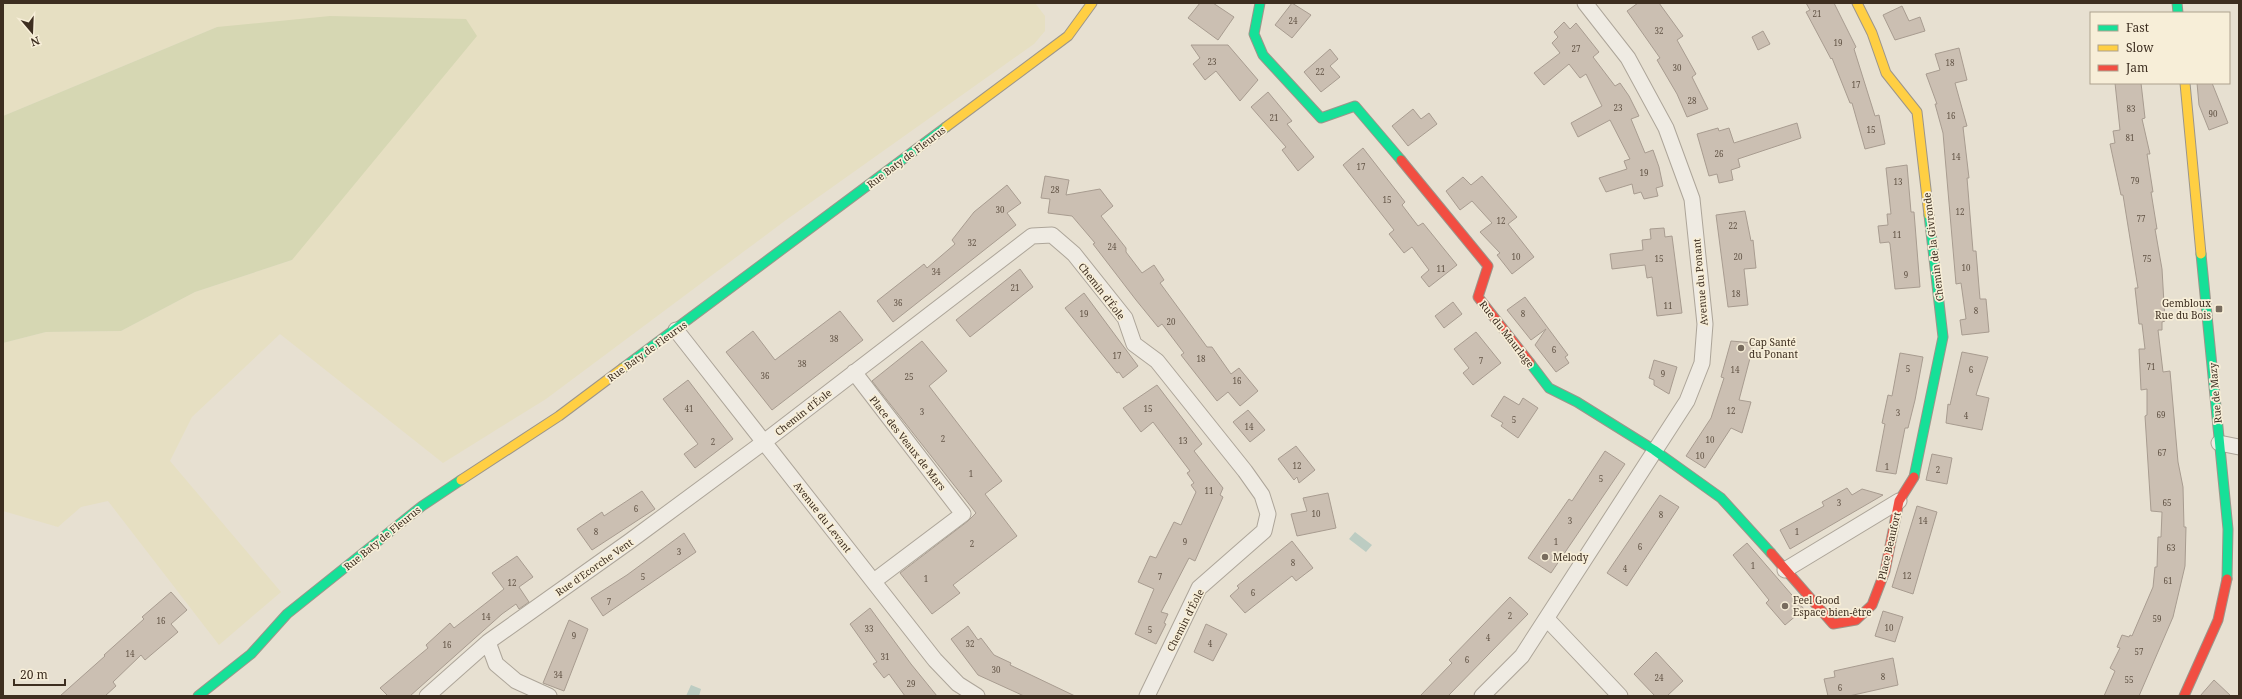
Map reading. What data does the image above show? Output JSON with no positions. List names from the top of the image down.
{
  "streets": {
    "street": [
      "Rue Baty de Fleurus",
      "Chemin de la Givronde",
      "Avenue du Ponant",
      "Chemin d'Éole",
      "Rue du Maurlage",
      "Rue de Mazy",
      "Place des Veaux de Mars",
      "Avenue du Levant",
      "Place Beaufort",
      "Rue d'Ecorche Vent"
    ]
  },
  "crossings": [
    ["Rue Baty de Fleurus", "Avenue du Levant"],
    ["Chemin de la Givronde", "Place Beaufort"],
    ["Avenue du Ponant", "Rue du Maurlage"],
    ["Chemin d'Éole", "Place des Veaux de Mars"],
    ["Chemin d'Éole", "Avenue du Levant"],
    ["Chemin d'Éole", "Rue d'Ecorche Vent"],
    ["Rue du Maurlage", "Place Beaufort"],
    ["Place des Veaux de Mars", "Avenue du Levant"],
    ["Avenue du Levant", "Rue d'Ecorche Vent"]
  ],
  "places": {
    "transit": ["Gembloux Rue du Bois"],
    "other": ["Cap Santé du Ponant", "Melody", "Feel Good Espace bien-être"]
  },
  "house_numbers": [
    "21",
    "24",
    "32",
    "19",
    "27",
    "23",
    "18",
    "30",
    "22",
    "17",
    "28",
    "23",
    "83",
    "90",
    "16",
    "21",
    "15",
    "81",
    "26",
    "14",
    "17",
    "19",
    "79",
    "13",
    "28",
    "15",
    "30",
    "12",
    "77",
    "12",
    "22",
    "11",
    "32",
    "24",
    "10",
    "20",
    "15",
    "75",
    "10",
    "11",
    "34",
    "9",
    "21",
    "18",
    "36",
    "11",
    "8",
    "19",
    "8",
    "20",
    "38",
    "6",
    "17",
    "18",
    "7",
    "38",
    "71",
    "5",
    "14",
    "6",
    "9",
    "36",
    "25",
    "16",
    "41",
    "15",
    "12",
    "3",
    "3",
    "69",
    "4",
    "5",
    "14",
    "2",
    "10",
    "13",
    "2",
    "67",
    "10",
    "12",
    "1",
    "2",
    "1",
    "5",
    "11",
    "3",
    "65",
    "6",
    "10",
    "8",
    "3",
    "14",
    "8",
    "1",
    "9",
    "1",
    "2",
    "6",
    "63",
    "3",
    "8",
    "1",
    "4",
    "12",
    "5",
    "7",
    "1",
    "61",
    "12",
    "6",
    "7",
    "2",
    "14",
    "59",
    "16",
    "10",
    "33",
    "5",
    "9",
    "4",
    "32",
    "4",
    "16",
    "57",
    "14",
    "31",
    "6",
    "30",
    "34",
    "8",
    "24",
    "55",
    "29",
    "6"
  ],
  "legend": ["Fast", "Slow", "Jam"],
  "scale_bar": "20 m",
  "north": "bottom"
}
